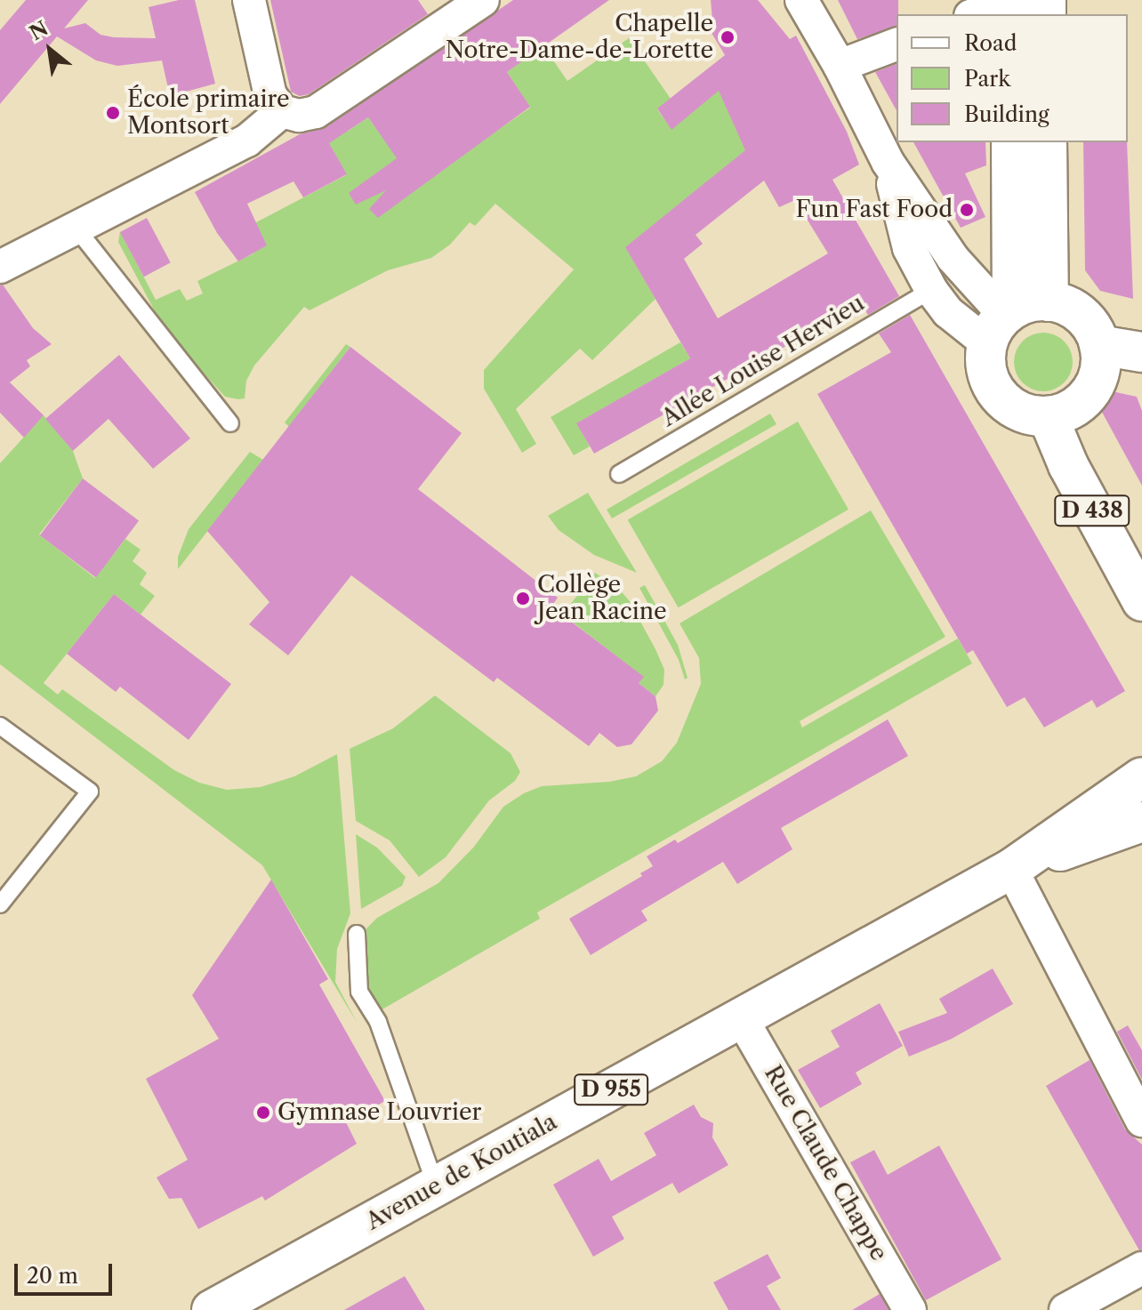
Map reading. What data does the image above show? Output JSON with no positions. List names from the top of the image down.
{
  "streets": {
    "main road": ["D 438", "D 955", "Avenue de Koutiala"],
    "street": ["Rue Claude Chappe"],
    "lane": ["Allée Louise Hervieu"]
  },
  "crossings": [
    ["Rue Claude Chappe", "Avenue de Koutiala"]
  ],
  "places": [
    "Chapelle Notre-Dame-de-Lorette",
    "École primaire Montsort",
    "Fun Fast Food",
    "Collège Jean Racine",
    "Gymnase Louvrier"
  ],
  "legend": ["Road", "Park", "Building"],
  "scale_bar": "20 m",
  "north": "top left"
}
